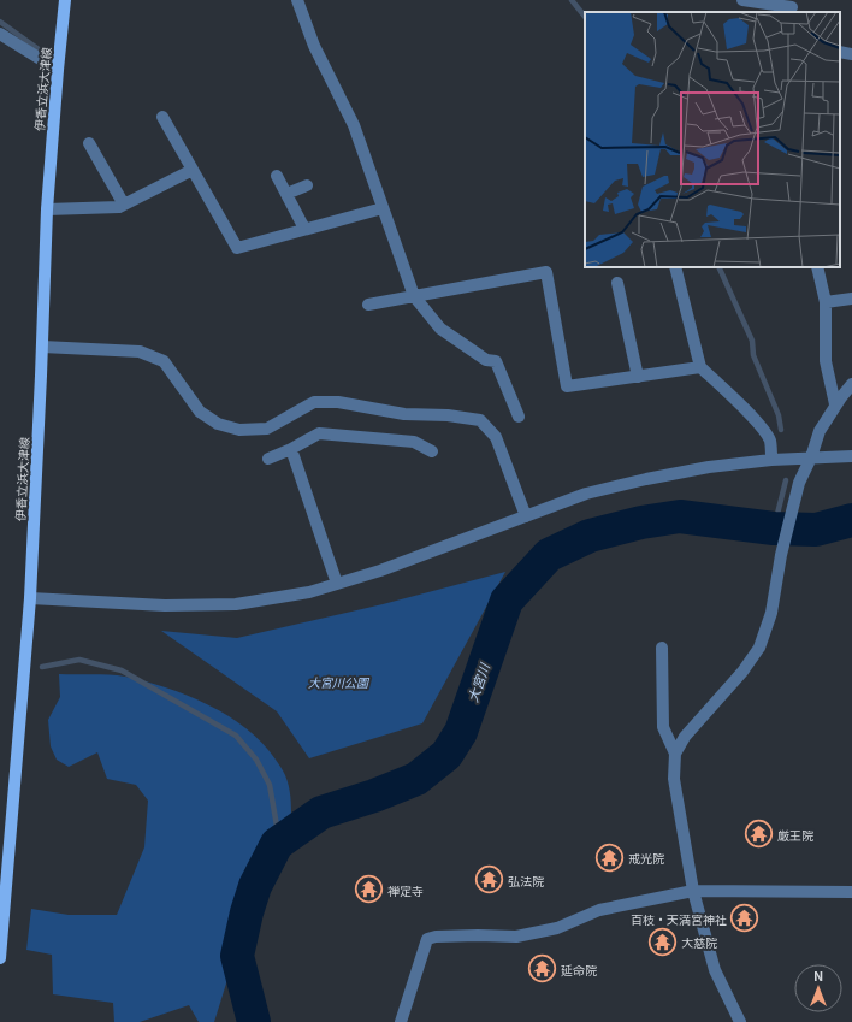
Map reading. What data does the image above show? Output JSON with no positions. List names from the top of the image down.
{
  "streets": {
    "main road": ["伊香立浜大津線"]
  },
  "water": ["大宮川"],
  "parks": ["大宮川公園"],
  "places": {
    "temple": [
      "厳王院",
      "戒光院",
      "弘法院",
      "禅定寺",
      "百枝・天満宮神社",
      "大慈院",
      "延命院"
    ]
  },
  "north": "top"
}
